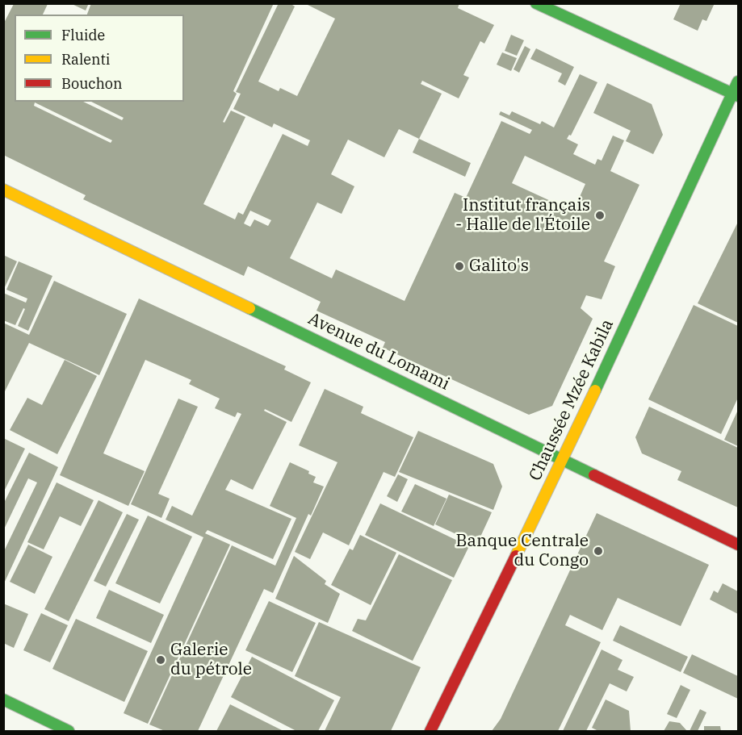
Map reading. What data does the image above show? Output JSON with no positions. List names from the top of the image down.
{
  "streets": {
    "main road": ["Avenue du Lomami", "Chaussée Mzée Kabila"]
  },
  "crossings": [
    ["Avenue du Lomami", "Chaussée Mzée Kabila"]
  ],
  "places": [
    "Institut français - Halle de l'Étoile",
    "Galito's",
    "Banque Centrale du Congo",
    "Galerie du pétrole"
  ],
  "legend": ["Fluide", "Ralenti", "Bouchon"]
}
